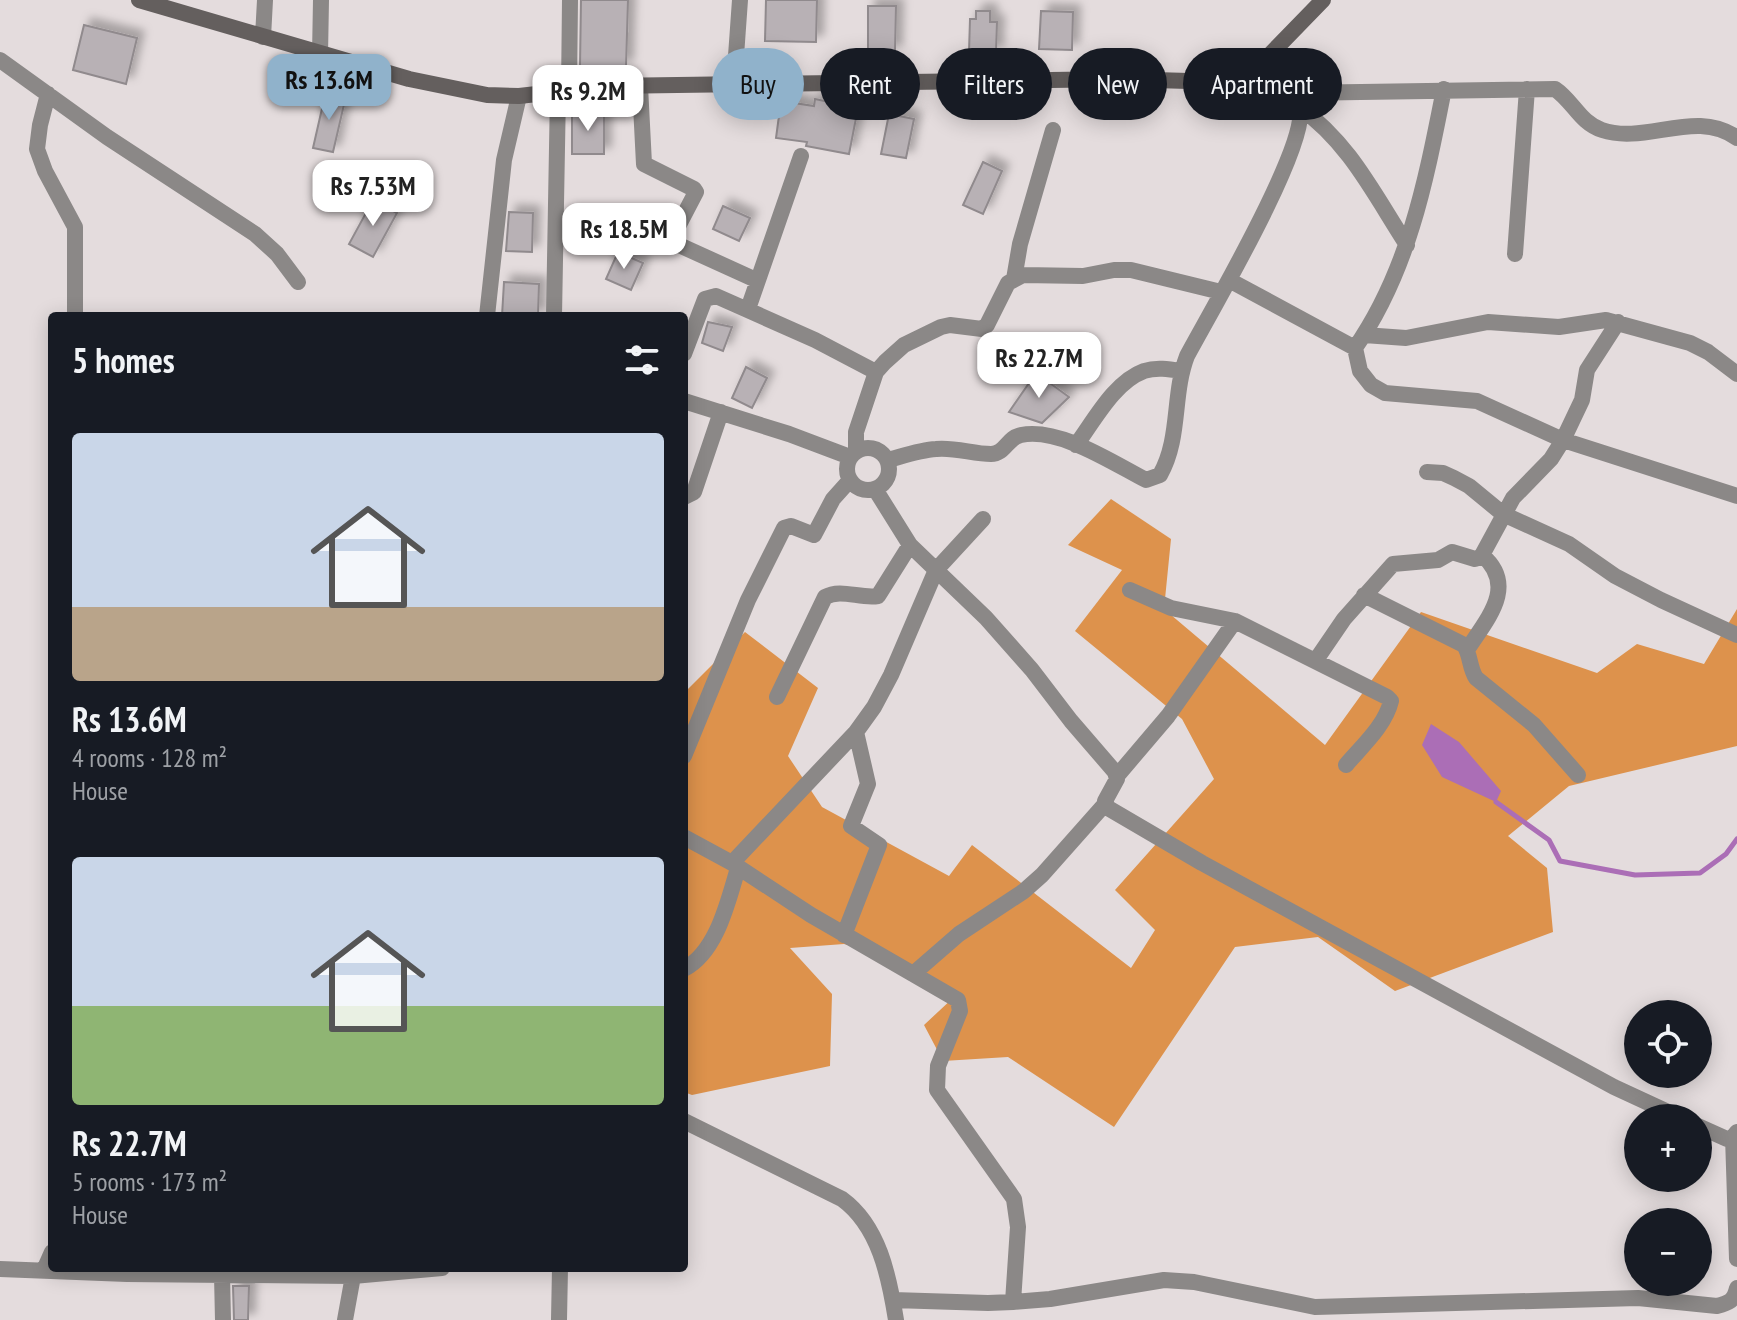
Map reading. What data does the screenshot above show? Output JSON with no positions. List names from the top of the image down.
{
  "page": {
    "chip": [
      "Buy",
      "Rent",
      "Filters",
      "New",
      "Apartment"
    ],
    "price": [
      "Rs 13.6M",
      "Rs 9.2M",
      "Rs 7.53M",
      "Rs 18.5M",
      "Rs 22.7M"
    ],
    "heading": "5 homes",
    "list": [
      {
        "name": "Rs 13.6M",
        "note": "4 rooms · 128 m² · House"
      },
      {
        "name": "Rs 22.7M",
        "note": "5 rooms · 173 m² · House"
      }
    ],
    "map_buttons": ["+", "−"]
  }
}
